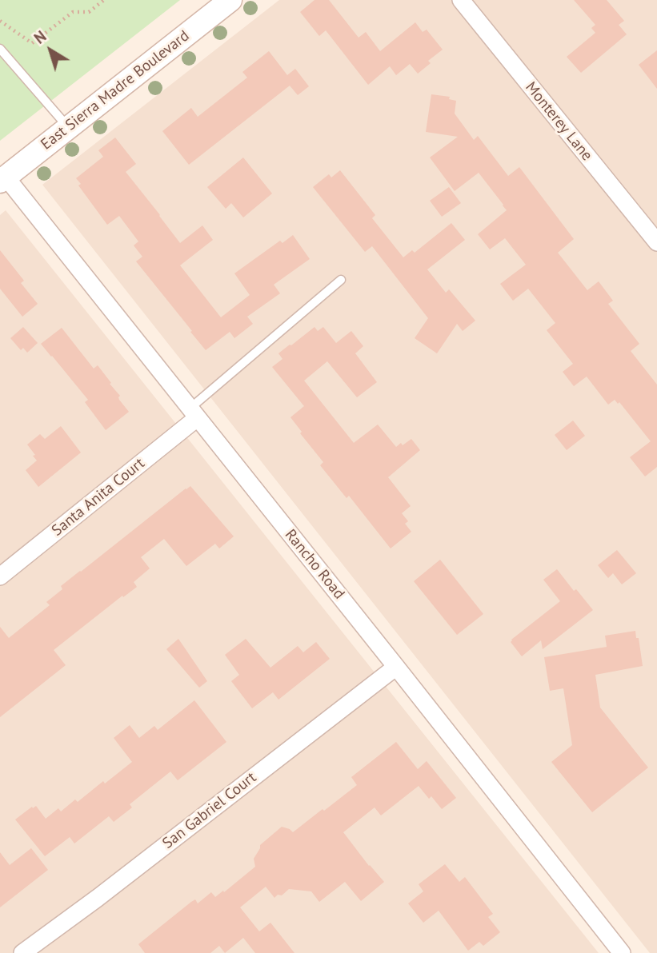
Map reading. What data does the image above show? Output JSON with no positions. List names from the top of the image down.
{
  "streets": {
    "street": [
      "East Sierra Madre Boulevard",
      "Monterey Lane",
      "Santa Anita Court",
      "Rancho Road",
      "San Gabriel Court"
    ]
  },
  "crossings": [
    ["East Sierra Madre Boulevard", "Rancho Road"],
    ["Santa Anita Court", "Rancho Road"],
    ["Rancho Road", "San Gabriel Court"]
  ],
  "north": "top left"
}
